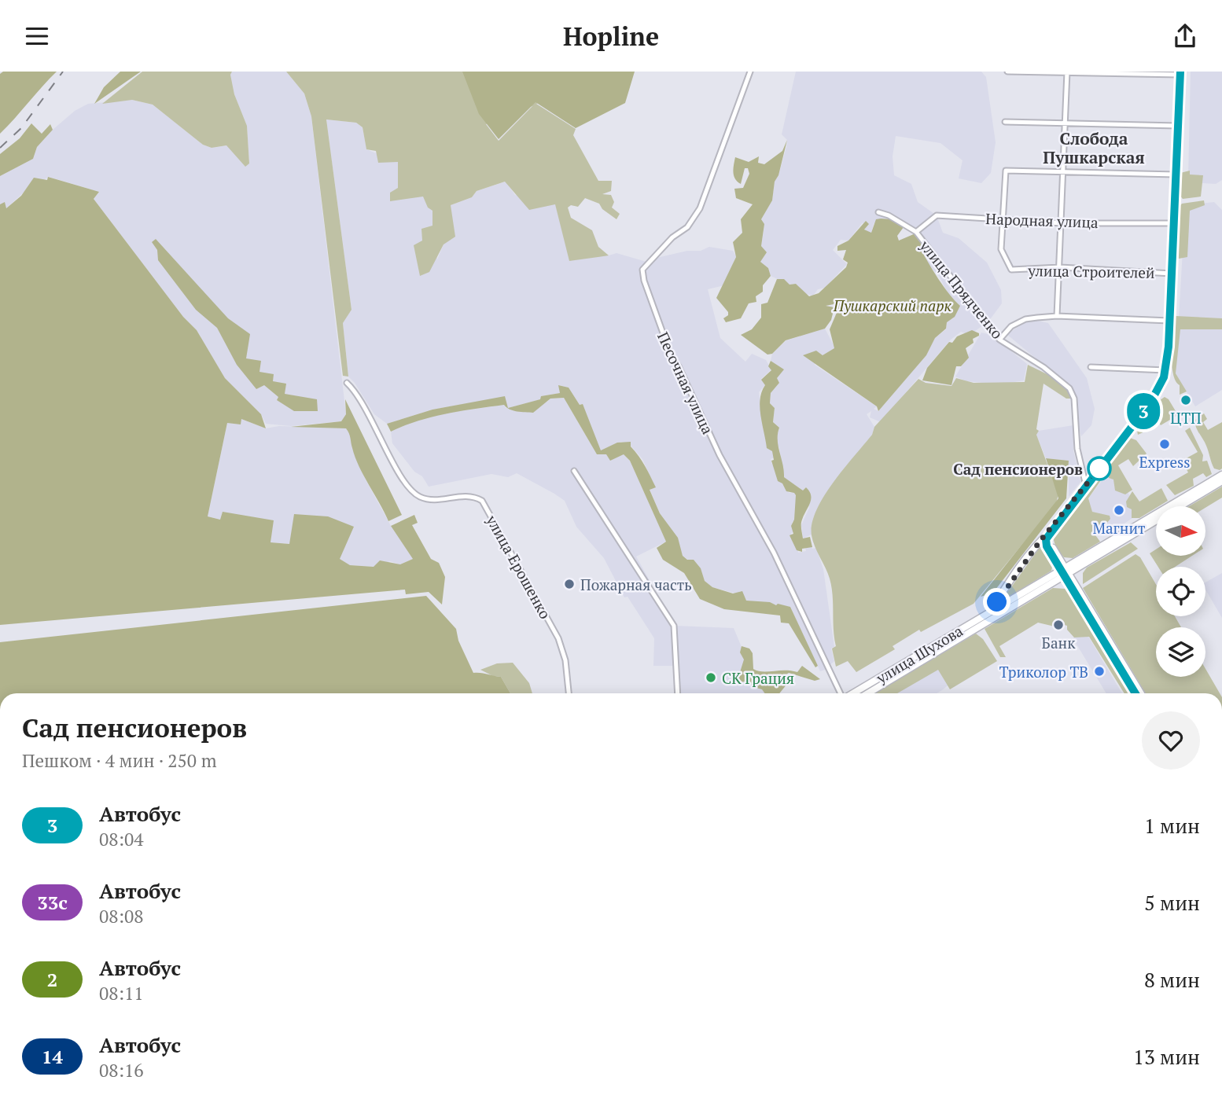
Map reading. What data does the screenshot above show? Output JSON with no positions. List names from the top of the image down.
{
  "streets": {
    "main road": ["улица Шухова"],
    "street": [
      "Народная улица",
      "улица Строителей",
      "улица Прядченко",
      "Песочная улица",
      "улица Ерошенко"
    ]
  },
  "crossings": [
    ["Народная улица", "улица Строителей"],
    ["Народная улица", "улица Прядченко"]
  ],
  "districts": ["Слобода Пушкарская"],
  "parks": ["Пушкарский парк"],
  "places": [
    "ЦТП",
    "Express",
    "Сад пенсионеров",
    "Магнит",
    "Пожарная часть",
    "Банк",
    "Триколор ТВ",
    "СК Грация"
  ],
  "lines": ["bus line 3"],
  "north": "right",
  "page": {
    "header": "Hopline",
    "on_map": "3",
    "heading": ["Сад пенсионеров", "Пешком · 4 мин · 250 m"],
    "list": [
      {
        "mark": "3",
        "name": "Автобус",
        "note": "08:04",
        "value": "1 мин"
      },
      {
        "mark": "33с",
        "name": "Автобус",
        "note": "08:08",
        "value": "5 мин"
      },
      {
        "mark": "2",
        "name": "Автобус",
        "note": "08:11",
        "value": "8 мин"
      },
      {
        "mark": "14",
        "name": "Автобус",
        "note": "08:16",
        "value": "13 мин"
      }
    ]
  }
}
